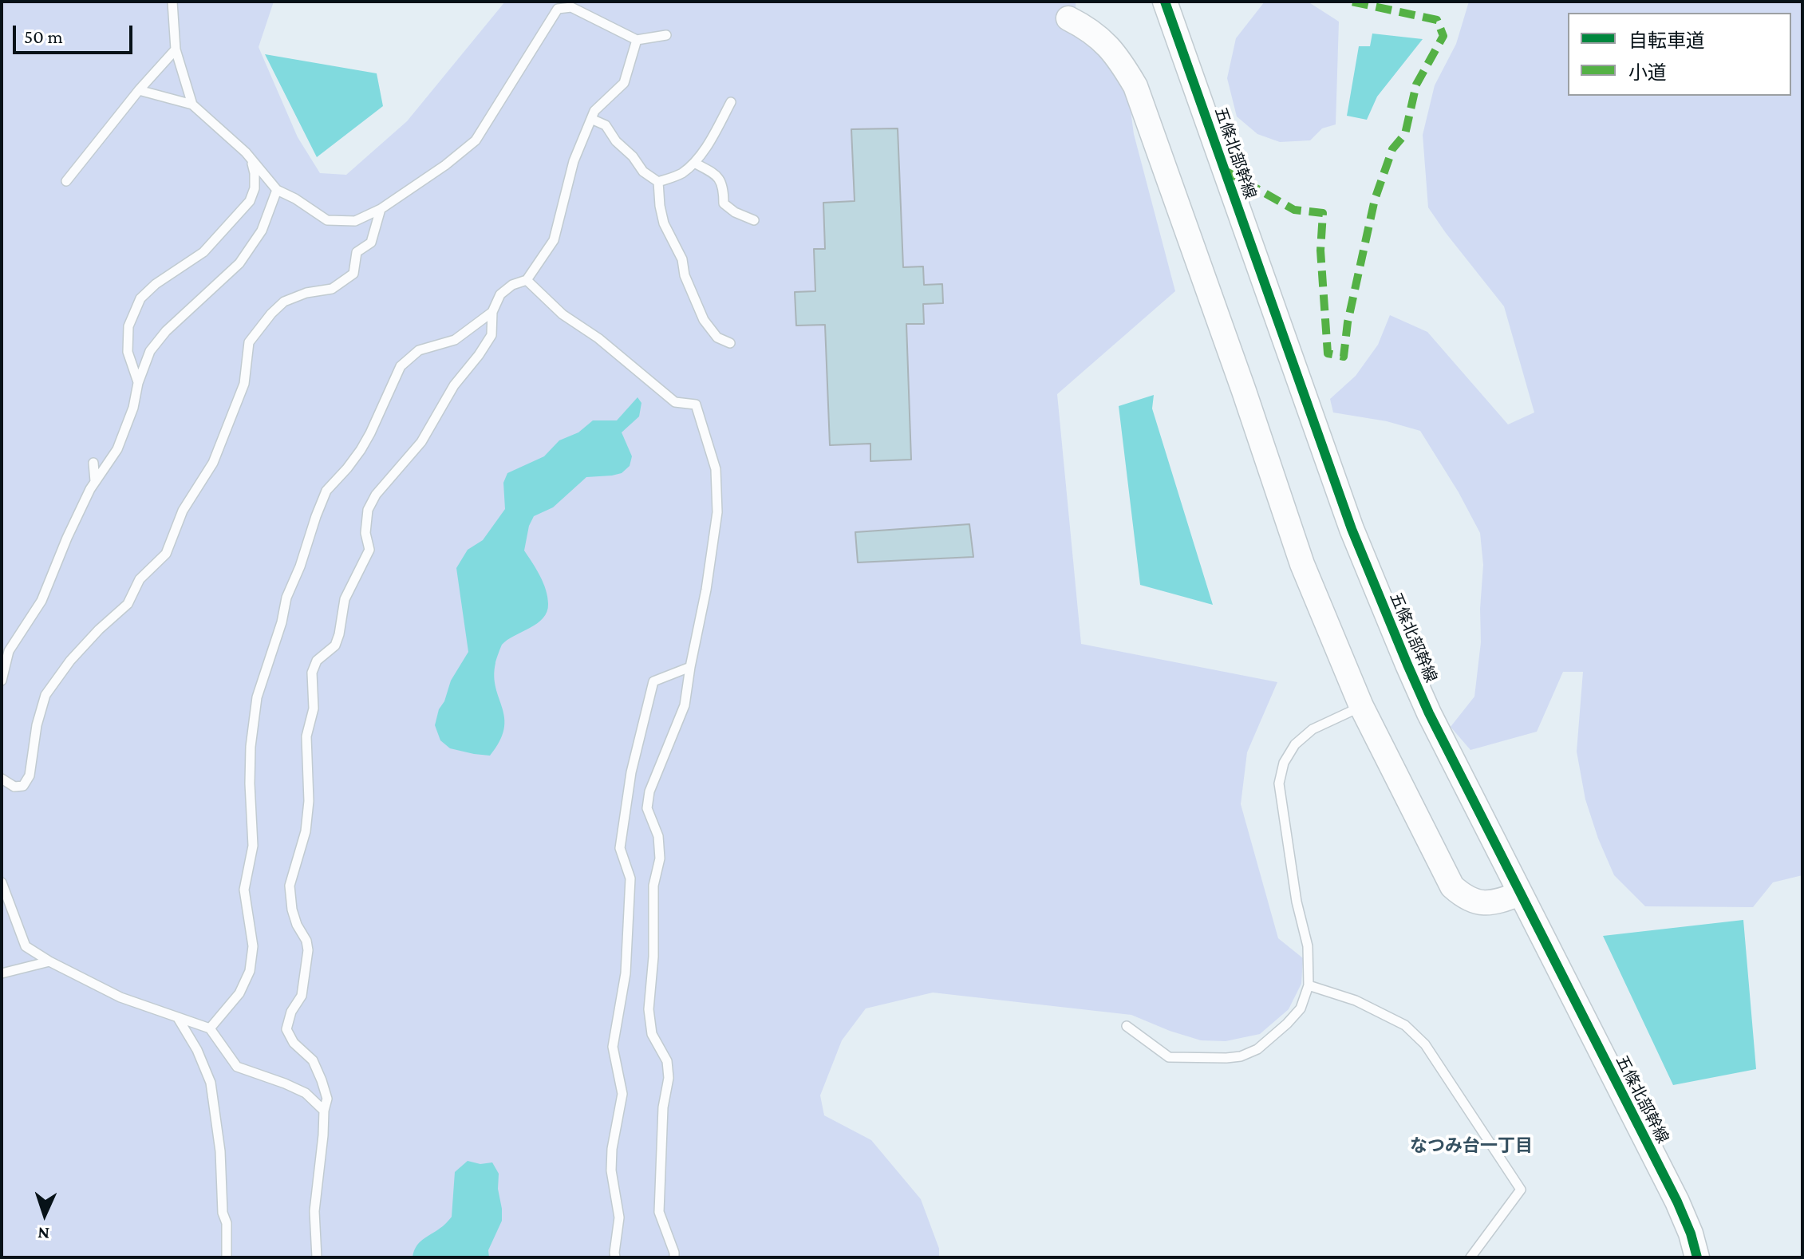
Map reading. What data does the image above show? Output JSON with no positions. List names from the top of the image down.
{
  "streets": {
    "street": ["五條北部幹線"]
  },
  "districts": ["なつみ台一丁目"],
  "legend": ["自転車道", "小道"],
  "scale_bar": "50 m",
  "north": "bottom"
}
